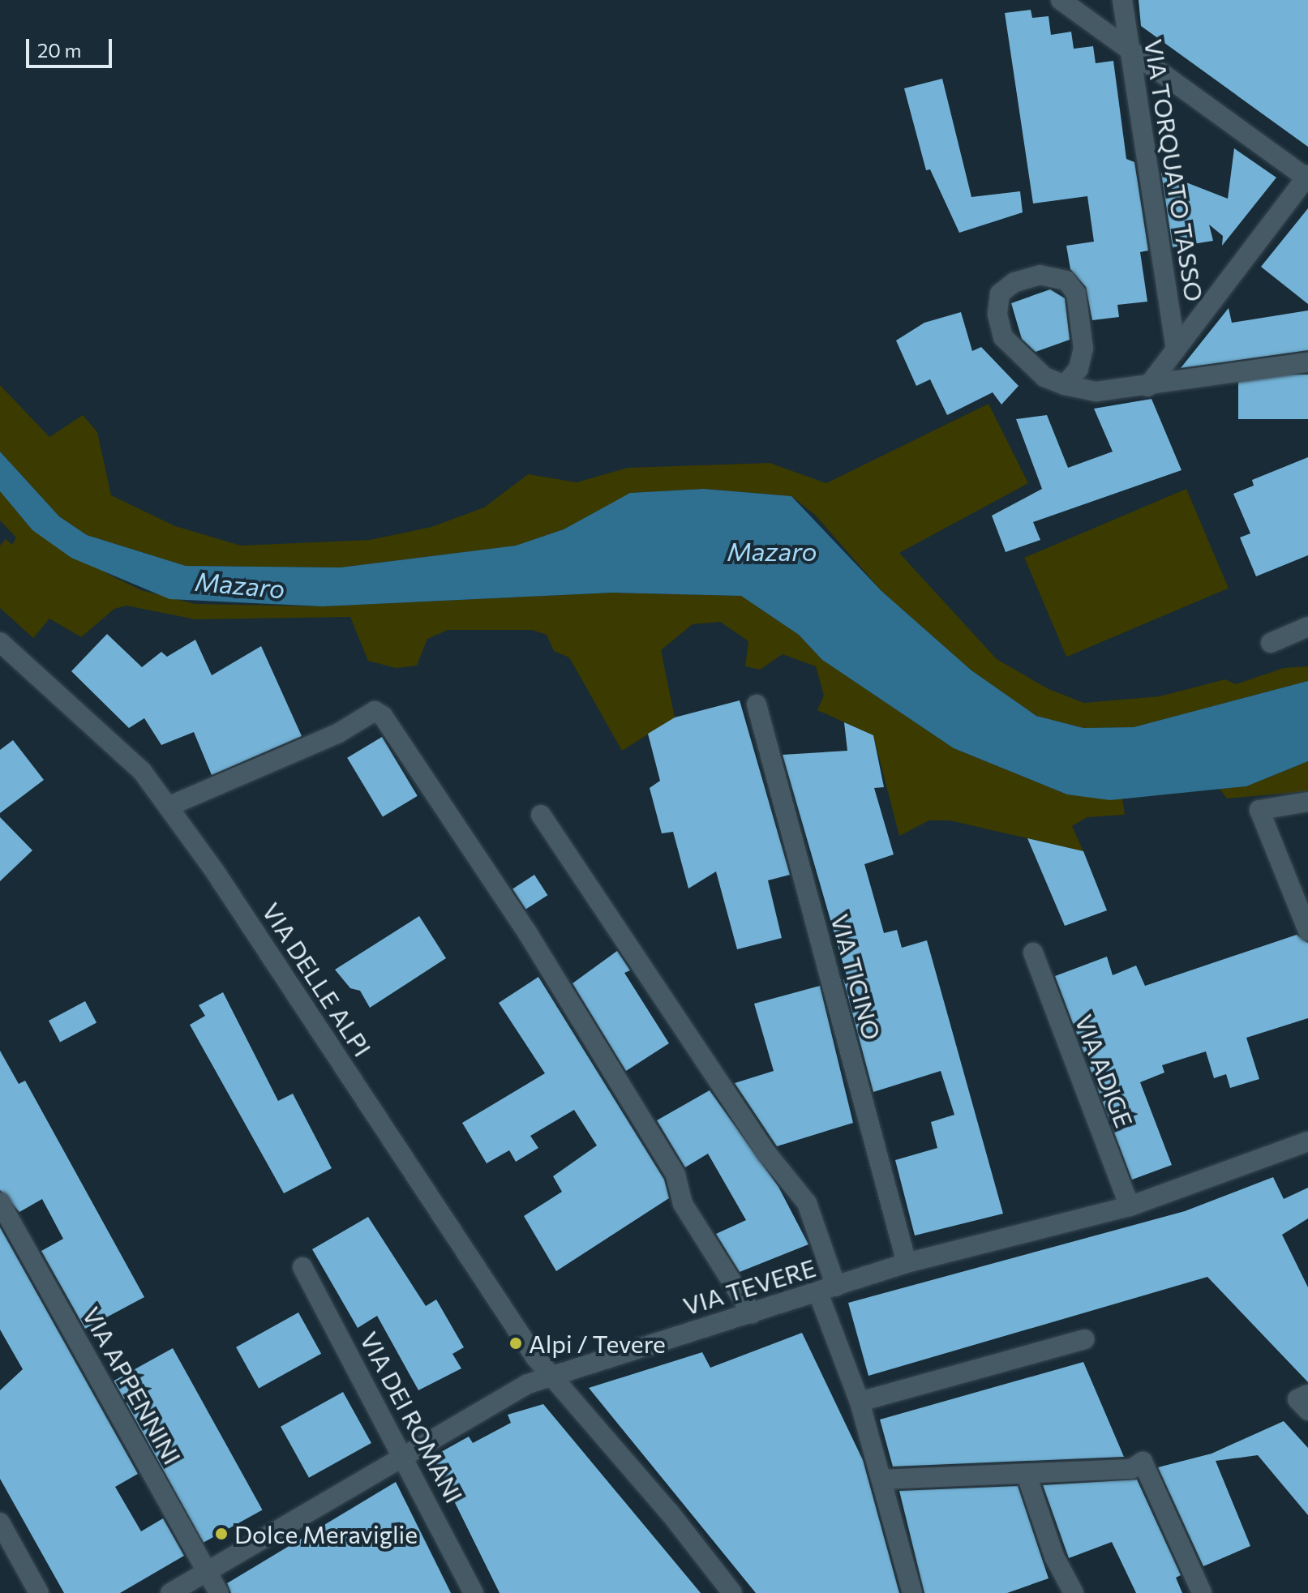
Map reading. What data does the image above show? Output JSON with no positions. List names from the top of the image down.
{
  "streets": {
    "street": [
      "VIA TORQUATO TASSO",
      "VIA TICINO",
      "VIA DELLE ALPI",
      "VIA ADIGE",
      "VIA TEVERE",
      "VIA APPENNINI",
      "VIA DEI ROMANI"
    ]
  },
  "crossings": [
    ["VIA TICINO", "VIA TEVERE"],
    ["VIA DELLE ALPI", "VIA TEVERE"],
    ["VIA ADIGE", "VIA TEVERE"],
    ["VIA TEVERE", "VIA APPENNINI"],
    ["VIA TEVERE", "VIA DEI ROMANI"]
  ],
  "water": ["Mazaro"],
  "places": ["Alpi / Tevere", "Dolce Meraviglie"],
  "scale_bar": "20 m"
}
